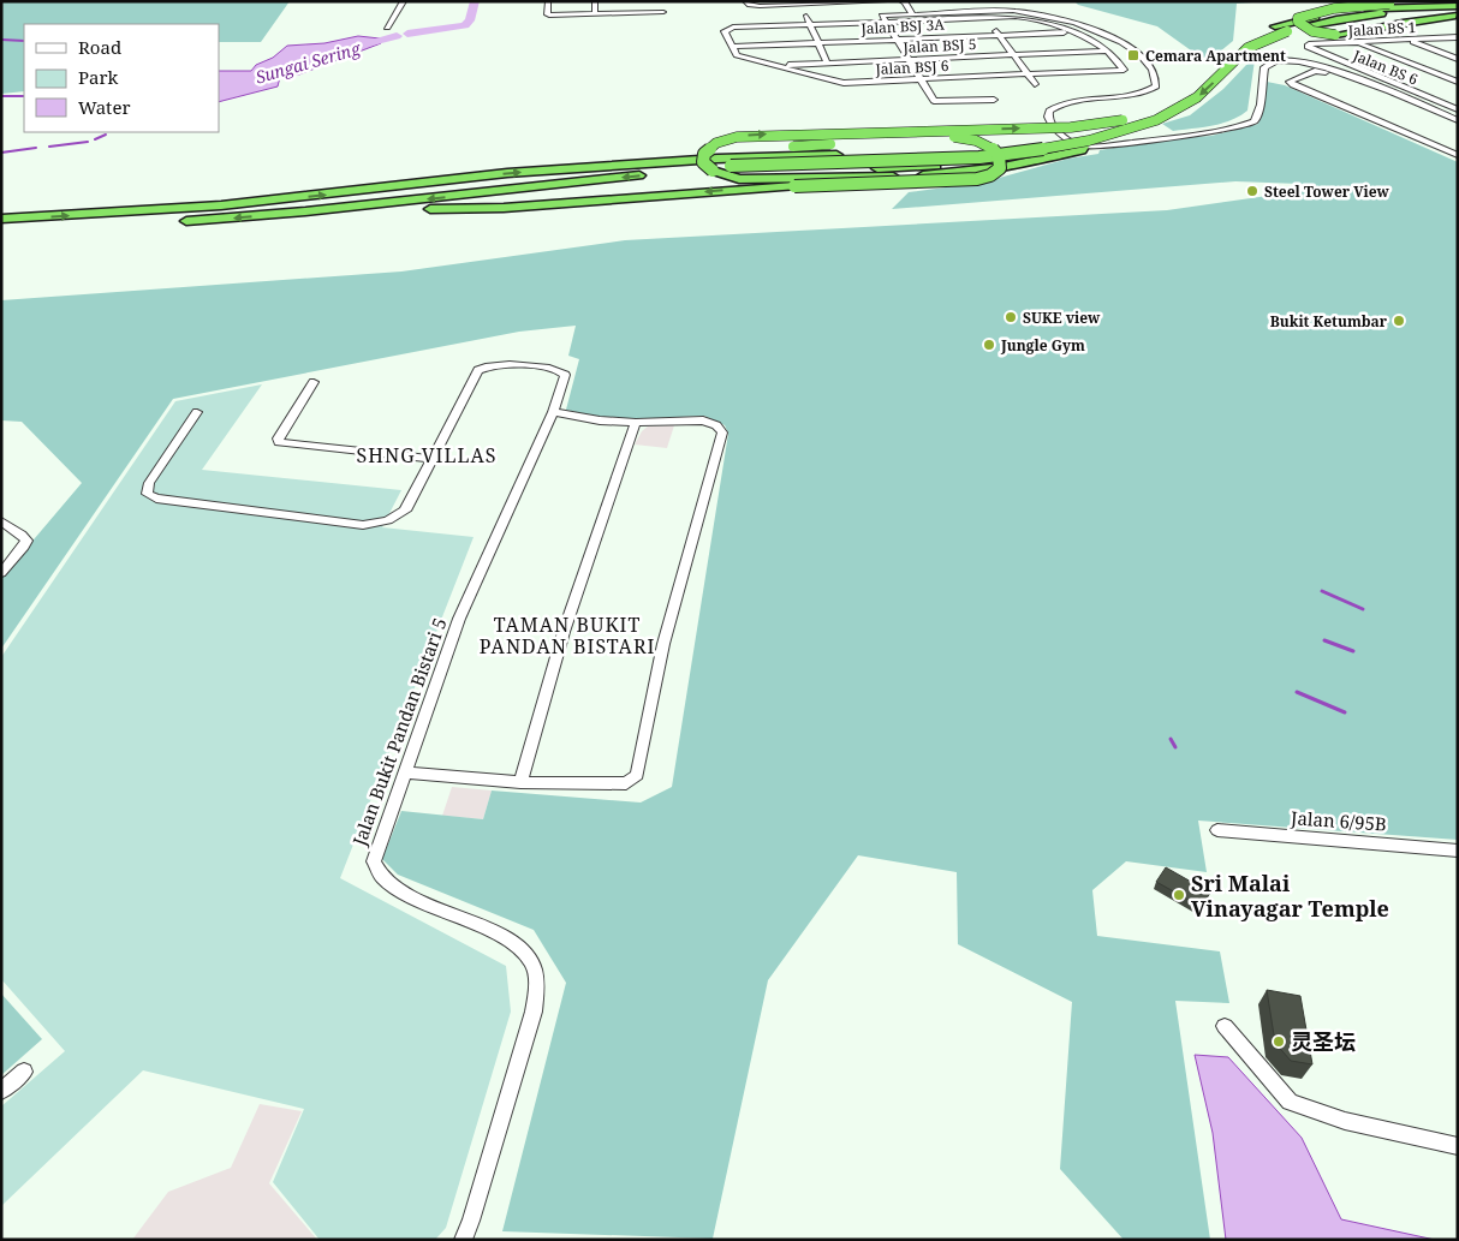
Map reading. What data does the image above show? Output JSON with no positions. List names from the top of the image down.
{
  "streets": {
    "street": [
      "Jalan BSJ 3A",
      "Jalan BS 1",
      "Jalan BSJ 5",
      "Jalan BSJ 6",
      "Jalan BS 6",
      "Jalan Bukit Pandan Bistari 5",
      "Jalan 6/95B"
    ]
  },
  "crossings": [
    ["Jalan BSJ 3A", "Jalan BSJ 6"],
    ["Jalan BS 1", "Jalan BS 6"],
    ["Jalan BSJ 5", "Jalan BSJ 6"]
  ],
  "districts": ["SHNG VILLAS", "TAMAN BUKIT PANDAN BISTARI"],
  "water": ["Sungai Sering"],
  "places": {
    "transit": ["Cemara Apartment"],
    "other": [
      "Steel Tower View",
      "SUKE view",
      "Bukit Ketumbar",
      "Jungle Gym",
      "Sri Malai Vinayagar Temple",
      "灵圣坛"
    ]
  },
  "legend": ["Road", "Park", "Water"]
}
